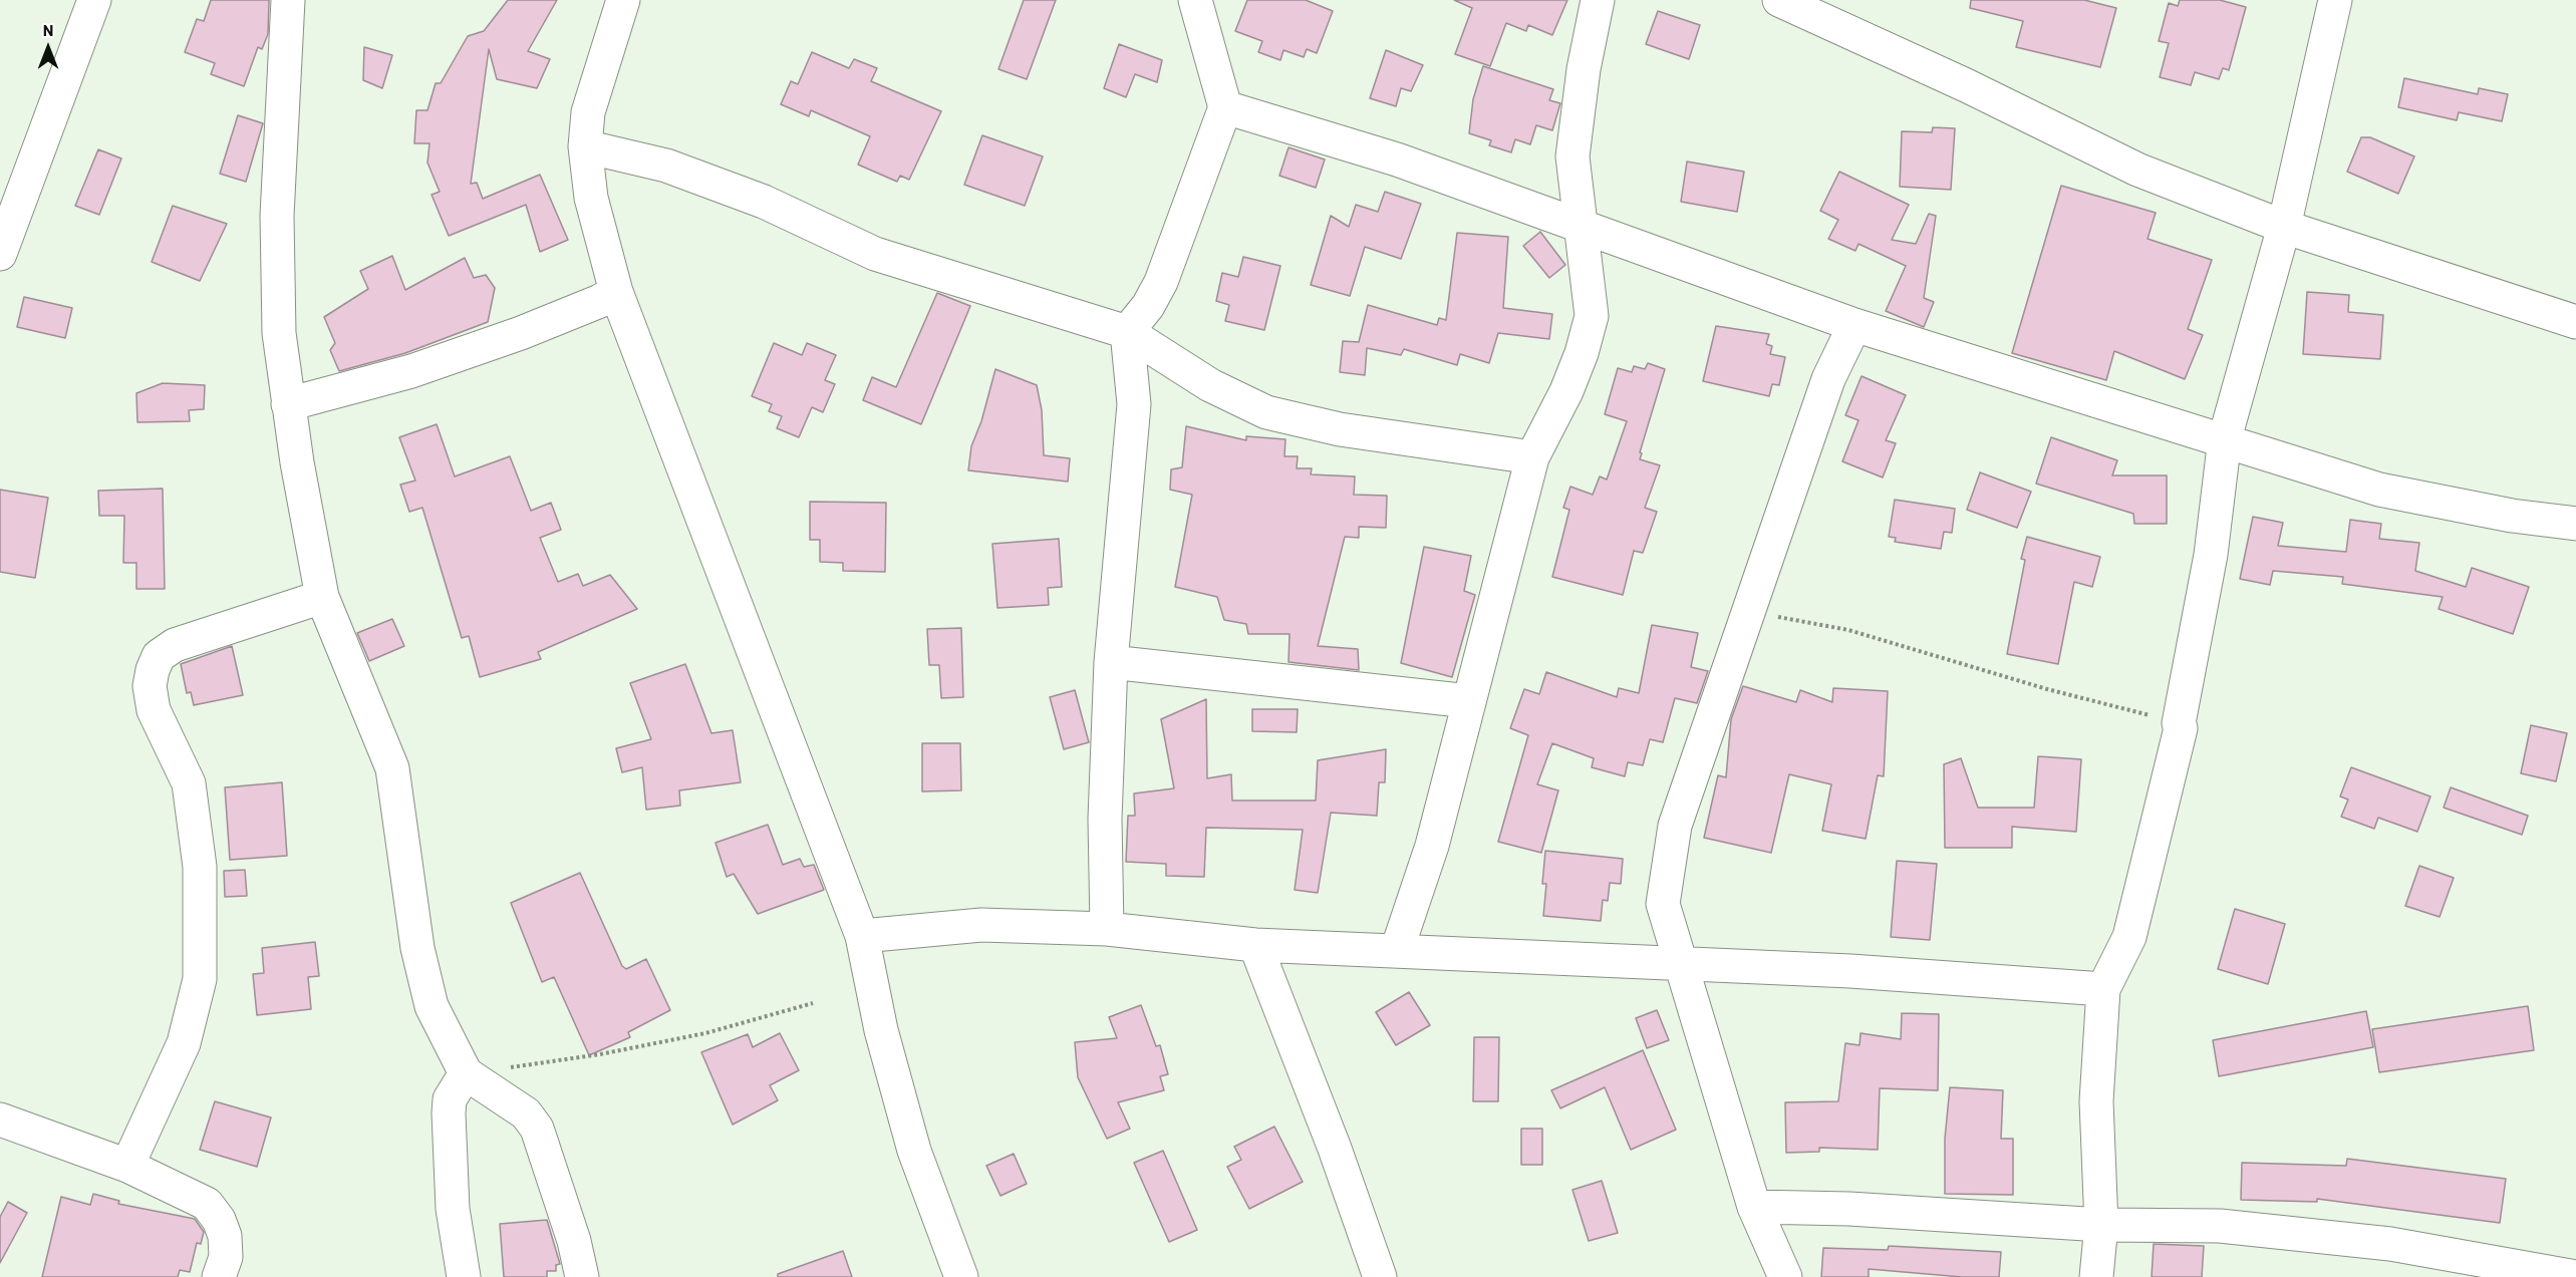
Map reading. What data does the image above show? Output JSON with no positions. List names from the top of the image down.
{
  "north": "top"
}
